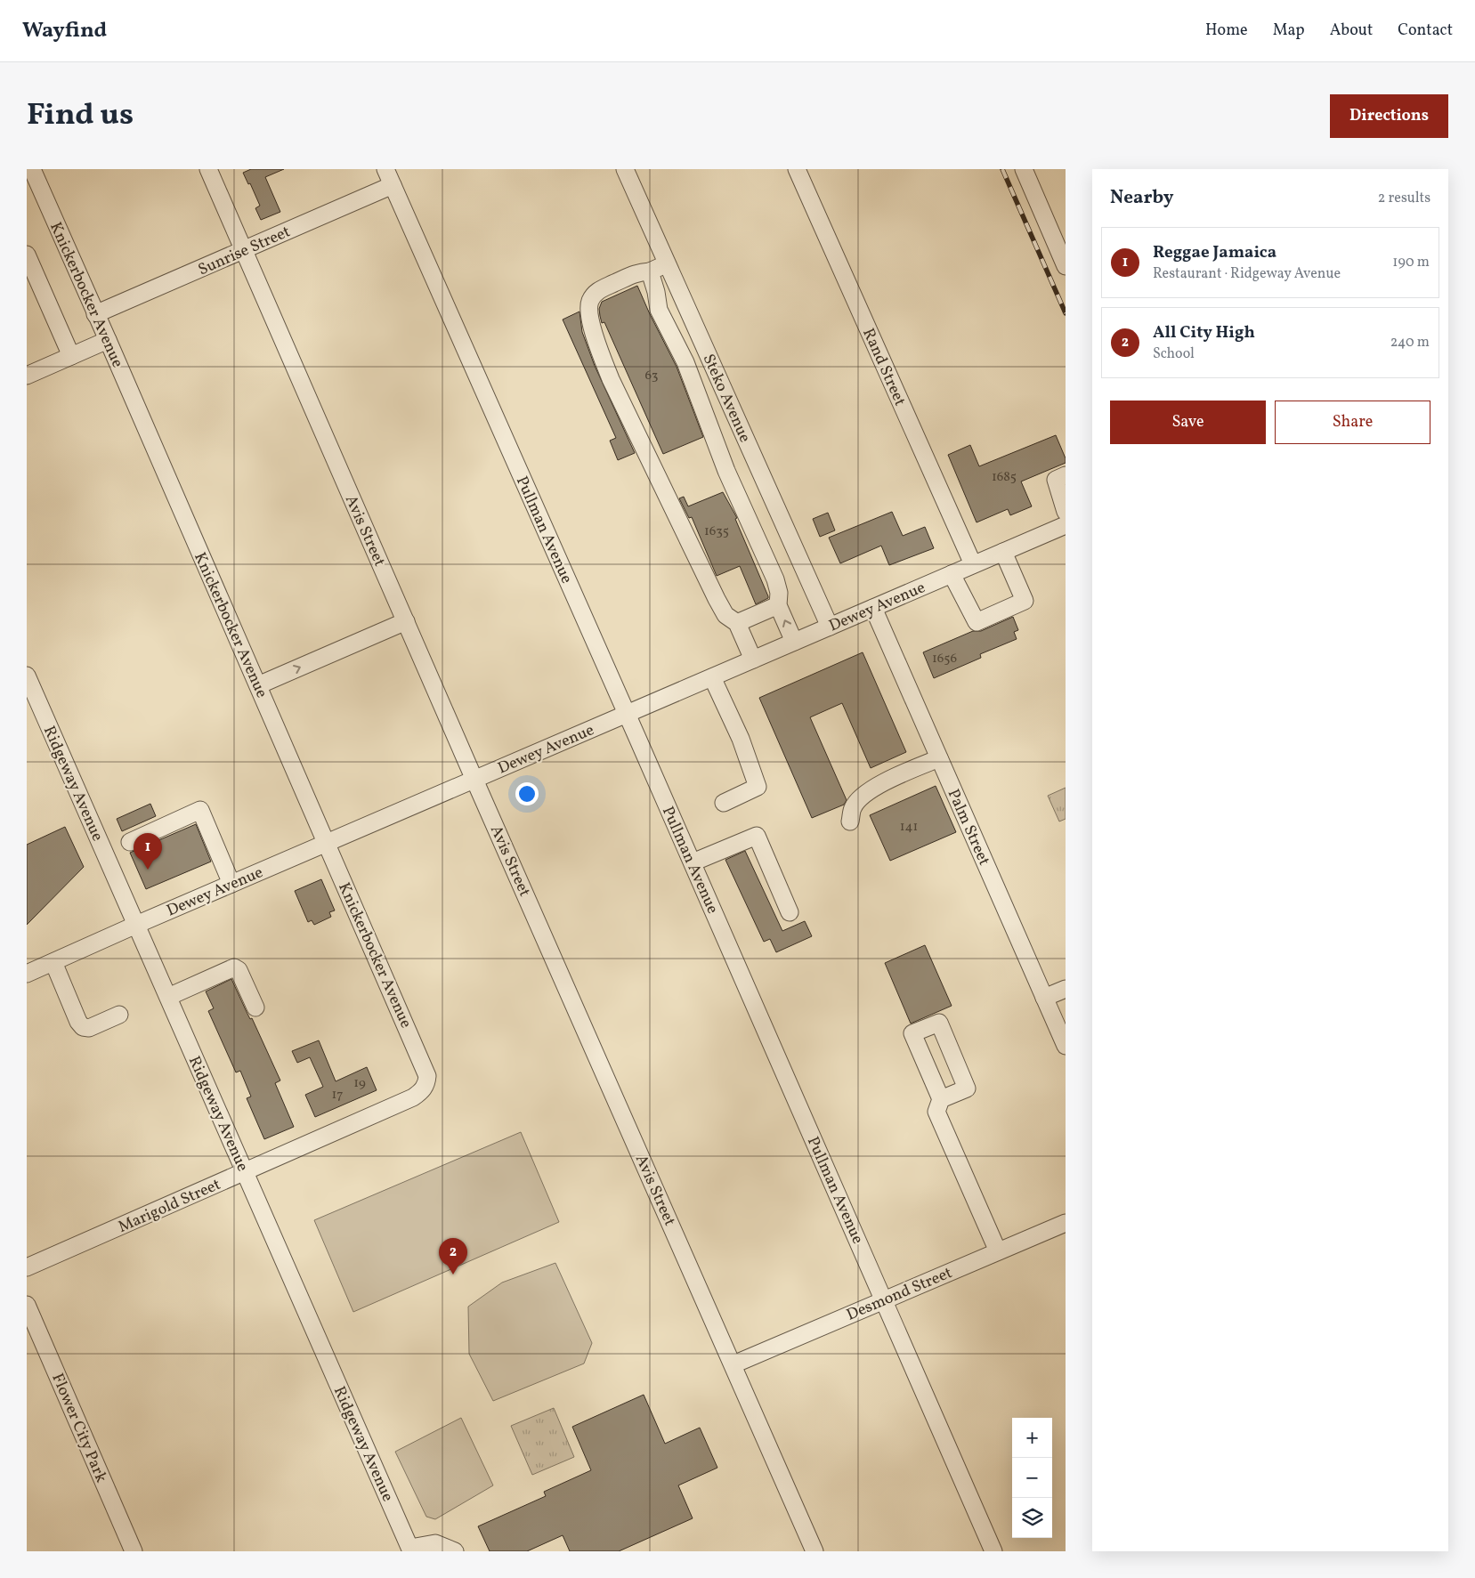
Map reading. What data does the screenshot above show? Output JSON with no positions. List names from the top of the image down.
{
  "streets": {
    "street": [
      "Sunrise Street",
      "Knickerbocker Avenue",
      "Rand Street",
      "Steko Avenue",
      "Pullman Avenue",
      "Avis Street",
      "Dewey Avenue",
      "Ridgeway Avenue",
      "Palm Street",
      "Marigold Street",
      "Desmond Street",
      "Flower City Park"
    ]
  },
  "crossings": [
    ["Sunrise Street", "Knickerbocker Avenue"],
    ["Sunrise Street", "Pullman Avenue"],
    ["Sunrise Street", "Avis Street"],
    ["Knickerbocker Avenue", "Dewey Avenue"],
    ["Knickerbocker Avenue", "Marigold Street"],
    ["Rand Street", "Dewey Avenue"],
    ["Steko Avenue", "Dewey Avenue"],
    ["Pullman Avenue", "Dewey Avenue"],
    ["Pullman Avenue", "Desmond Street"],
    ["Avis Street", "Dewey Avenue"],
    ["Avis Street", "Desmond Street"],
    ["Dewey Avenue", "Ridgeway Avenue"],
    ["Dewey Avenue", "Palm Street"],
    ["Ridgeway Avenue", "Marigold Street"]
  ],
  "house_numbers": [
    "63",
    "1685",
    "1635",
    "1656",
    "141",
    "19",
    "17"
  ],
  "page": {
    "header": "Wayfind",
    "nav": [
      "Home",
      "Map",
      "About",
      "Contact"
    ],
    "title": "Find us",
    "buttons": [
      "Directions",
      ["Save", "Share"]
    ],
    "heading": ["Nearby", "2 results"],
    "list": [
      {
        "mark": "1",
        "name": "Reggae Jamaica",
        "note": "Restaurant · Ridgeway Avenue",
        "value": "190 m"
      },
      {
        "mark": "2",
        "name": "All City High",
        "note": "School",
        "value": "240 m"
      }
    ],
    "pins": ["1", "2"],
    "map_buttons": ["+", "−"]
  }
}
